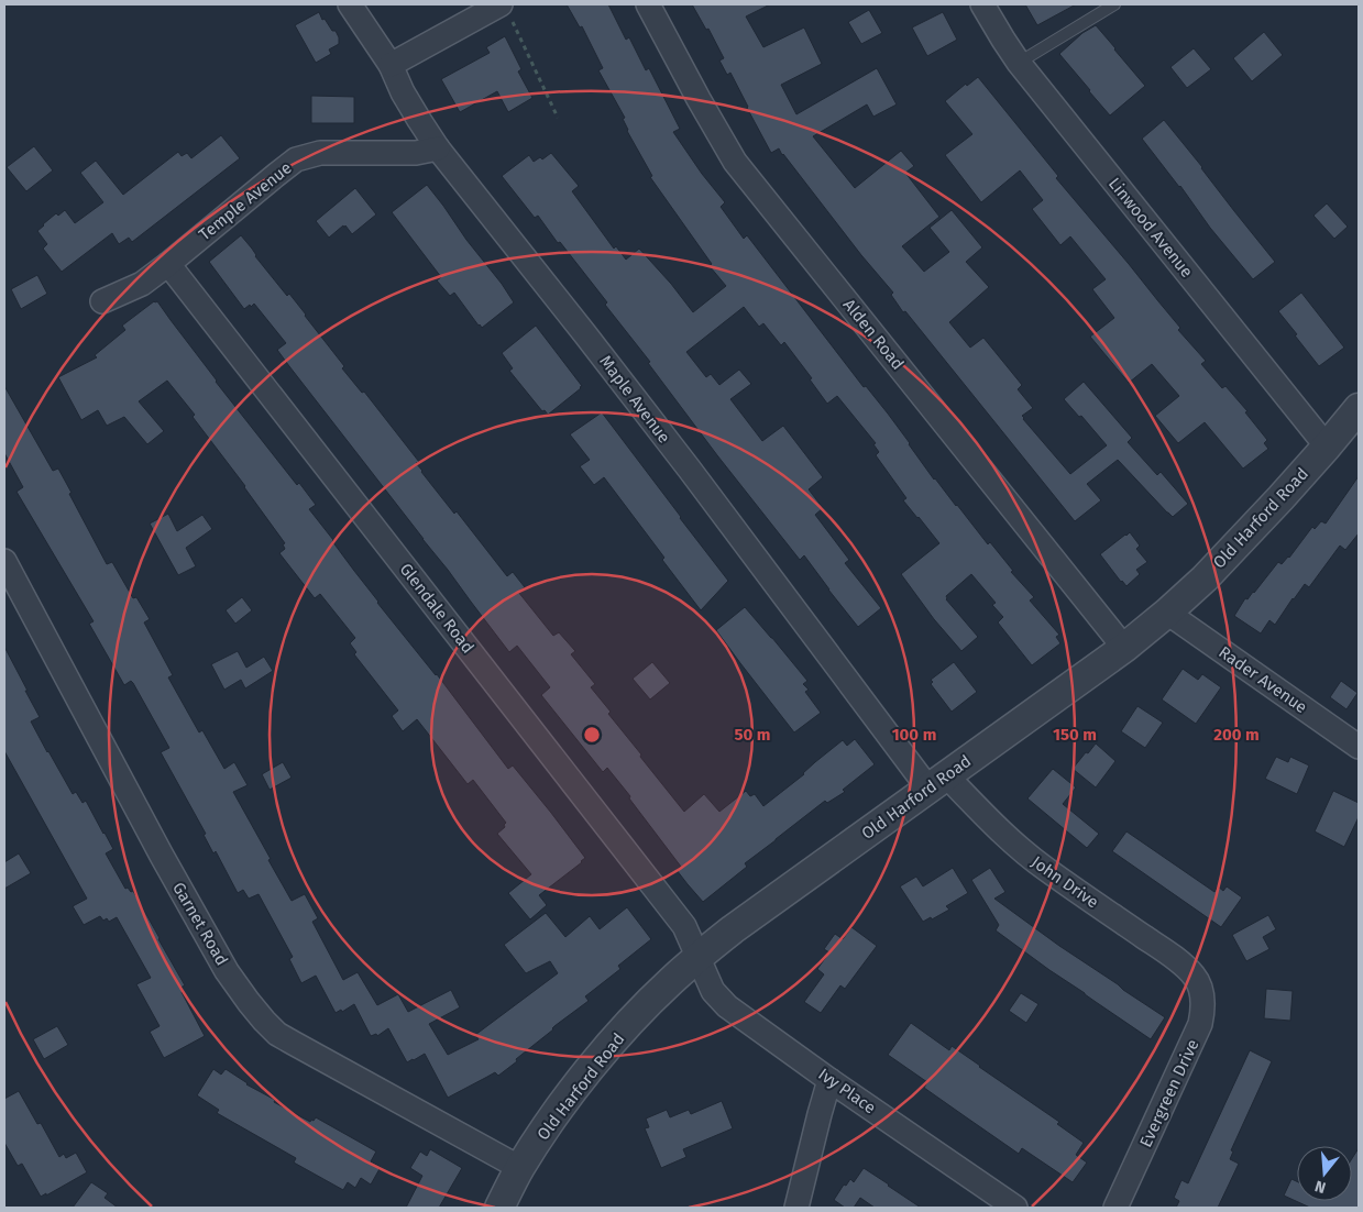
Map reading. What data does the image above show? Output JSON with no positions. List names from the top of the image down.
{
  "streets": {
    "street": [
      "Temple Avenue",
      "Linwood Avenue",
      "Alden Road",
      "Maple Avenue",
      "Old Harford Road",
      "Glendale Road",
      "Rader Avenue",
      "John Drive",
      "Garnet Road",
      "Ivy Place",
      "Evergreen Drive"
    ]
  },
  "crossings": [
    ["Temple Avenue", "Maple Avenue"],
    ["Temple Avenue", "Glendale Road"],
    ["Linwood Avenue", "Old Harford Road"],
    ["Alden Road", "Old Harford Road"],
    ["Maple Avenue", "Old Harford Road"],
    ["Maple Avenue", "John Drive"],
    ["Old Harford Road", "Glendale Road"],
    ["Old Harford Road", "Rader Avenue"],
    ["Old Harford Road", "John Drive"],
    ["Old Harford Road", "Garnet Road"],
    ["Old Harford Road", "Ivy Place"],
    ["Glendale Road", "Ivy Place"],
    ["John Drive", "Evergreen Drive"]
  ],
  "north": "bottom",
  "rings": [
    "50 m",
    "100 m",
    "150 m",
    "200 m"
  ]
}
